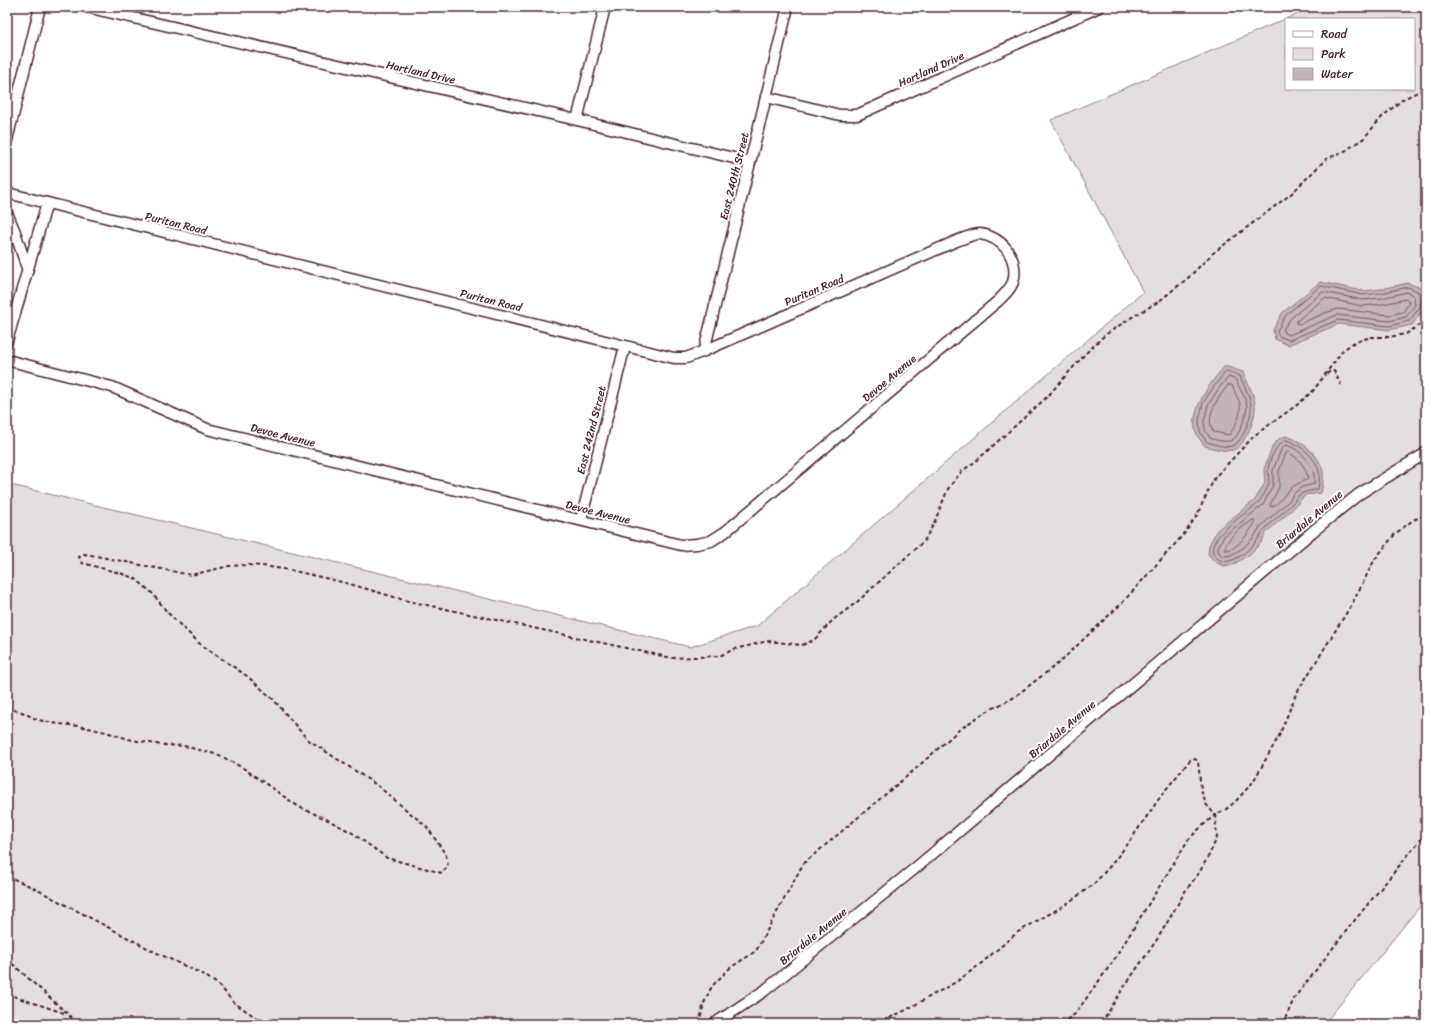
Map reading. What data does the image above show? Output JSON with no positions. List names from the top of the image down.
{
  "streets": {
    "street": [
      "Hartland Drive",
      "East 240th Street",
      "Puritan Road",
      "Devoe Avenue",
      "East 242nd Street",
      "Briardale Avenue"
    ]
  },
  "crossings": [
    ["Hartland Drive", "East 240th Street"],
    ["East 240th Street", "Puritan Road"],
    ["Puritan Road", "Devoe Avenue"],
    ["Puritan Road", "East 242nd Street"],
    ["Devoe Avenue", "East 242nd Street"]
  ],
  "legend": ["Road", "Park", "Water"]
}
